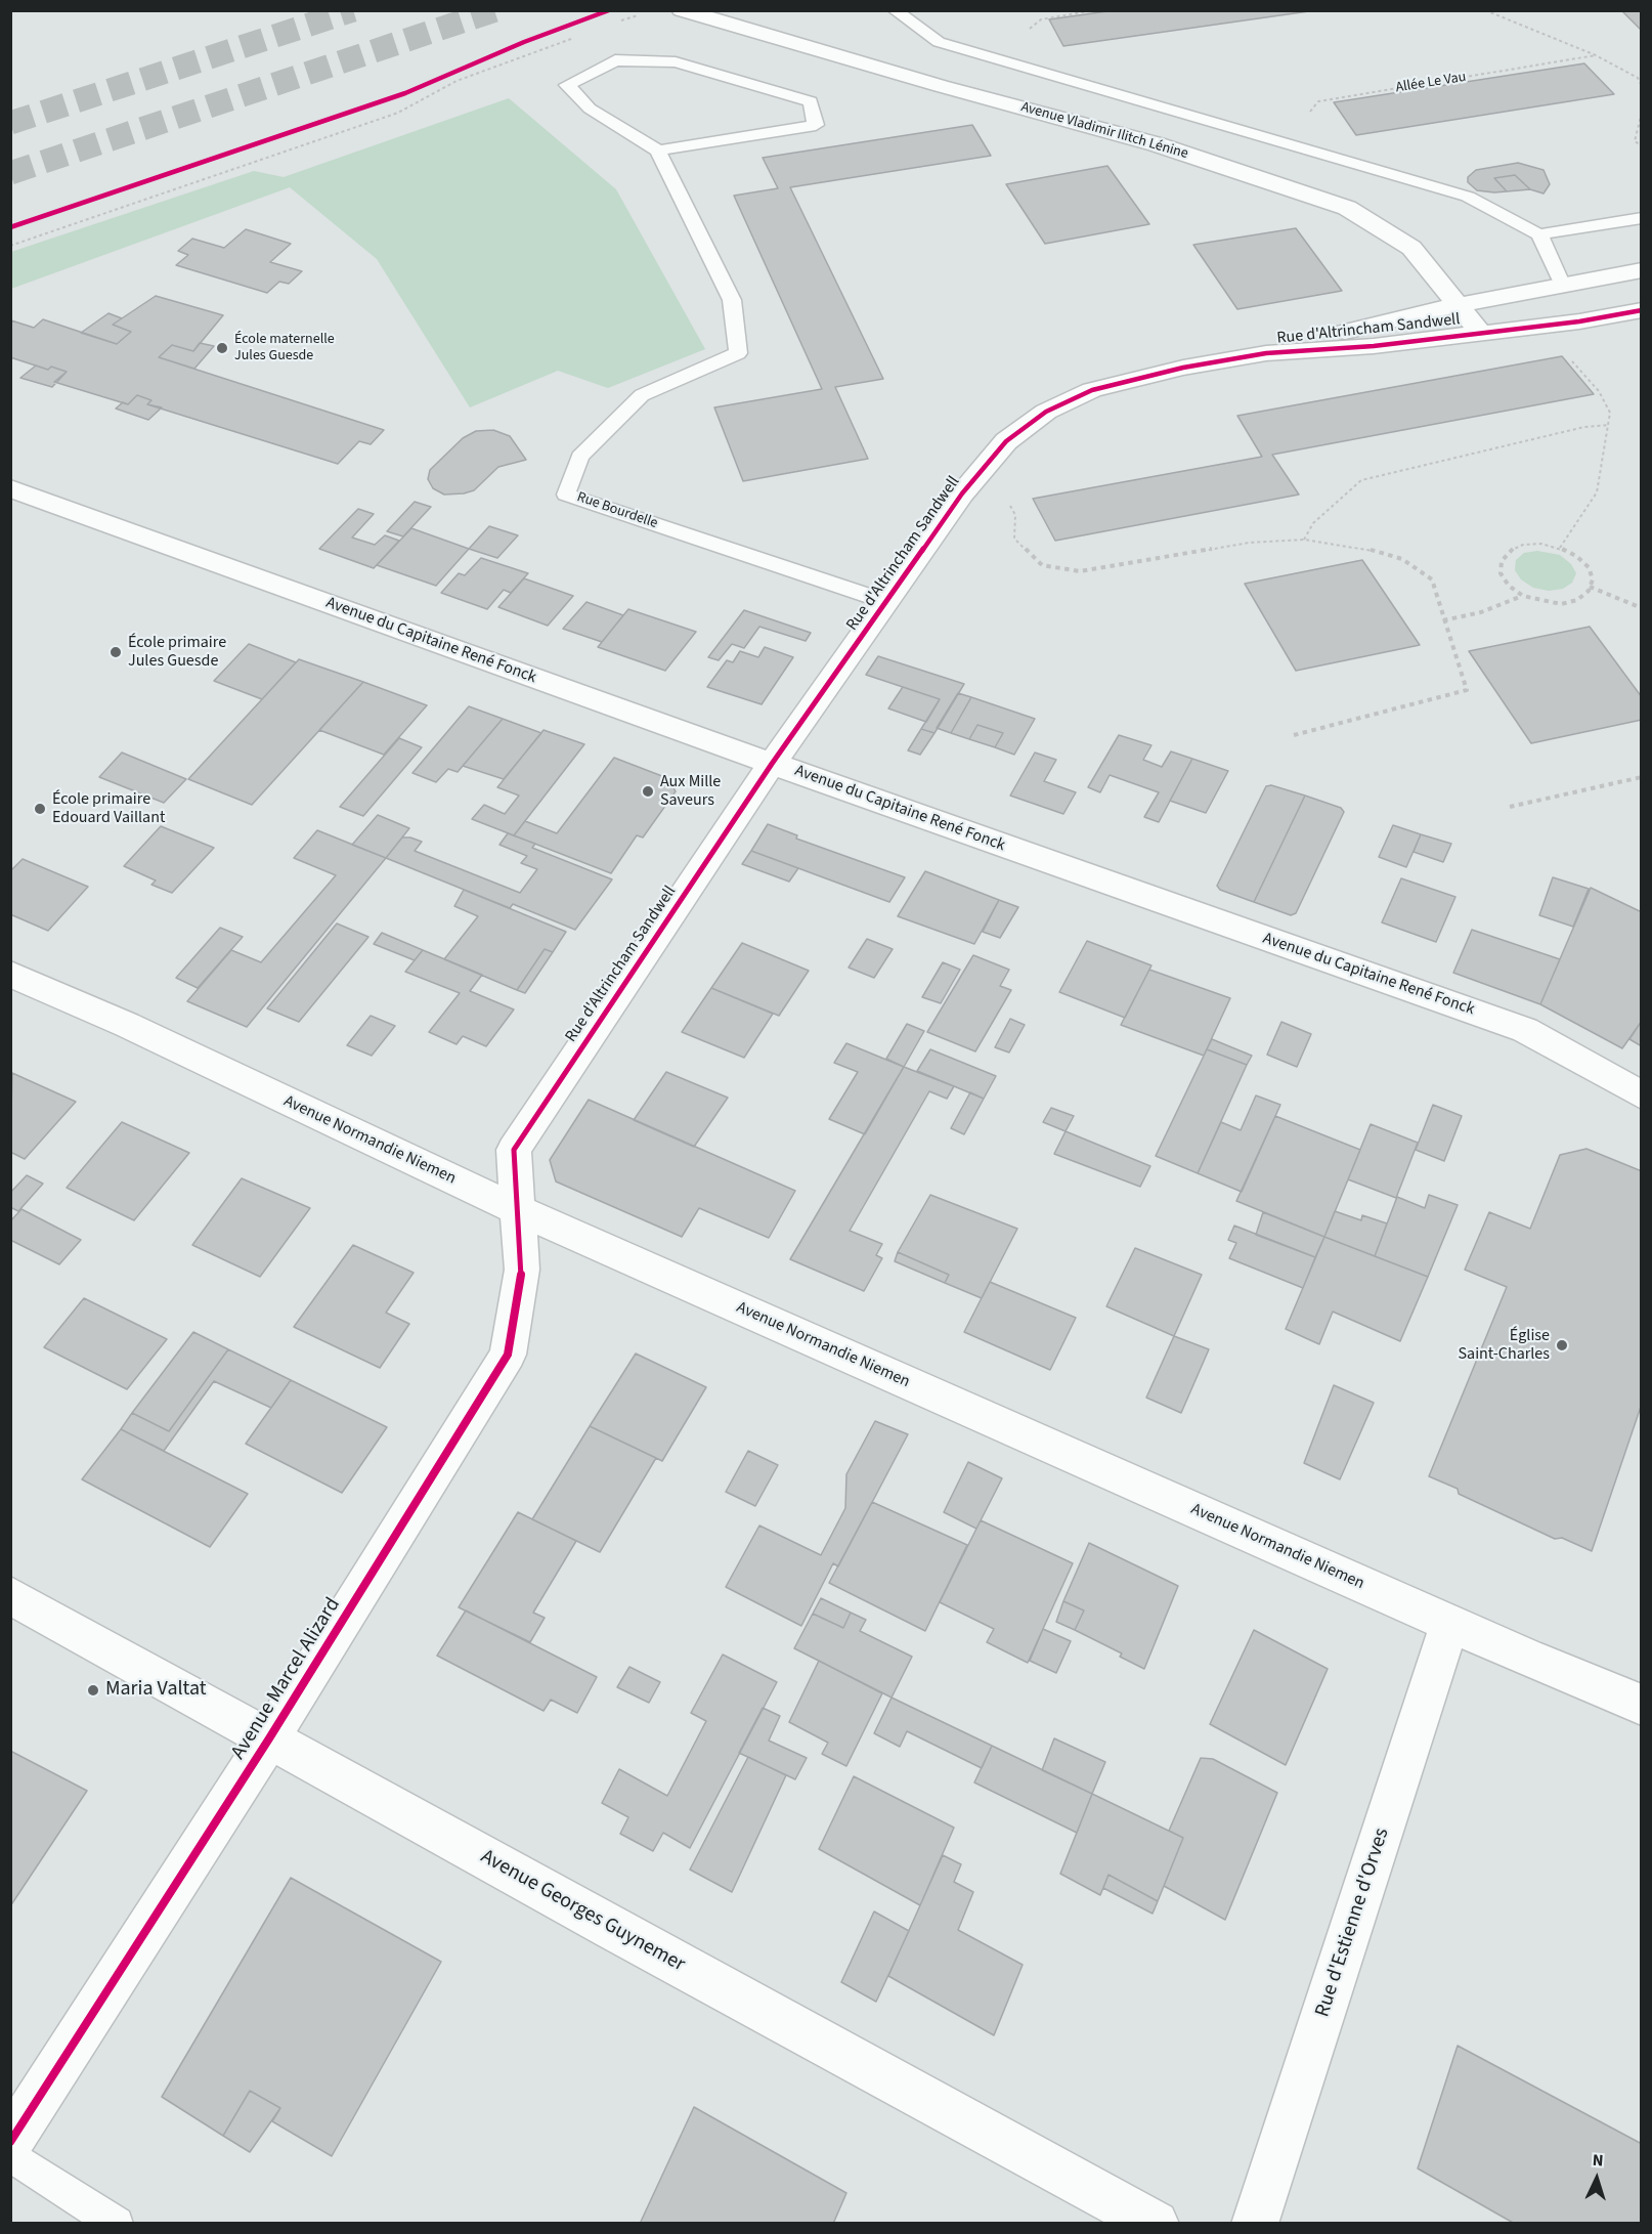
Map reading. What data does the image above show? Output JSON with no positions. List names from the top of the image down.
{
  "streets": {
    "street": [
      "Avenue Vladimir Ilitch Lénine",
      "Rue d'Altrincham Sandwell",
      "Avenue du Capitaine René Fonck",
      "Avenue Normandie Niemen",
      "Avenue Marcel Alizard",
      "Avenue Georges Guynemer",
      "Rue d'Estienne d'Orves"
    ],
    "lane": ["Rue Bourdelle"],
    "path": ["Allée Le Vau"]
  },
  "crossings": [
    ["Avenue Vladimir Ilitch Lénine", "Rue d'Altrincham Sandwell"],
    ["Rue d'Altrincham Sandwell", "Rue Bourdelle"],
    ["Rue d'Altrincham Sandwell", "Avenue du Capitaine René Fonck"],
    ["Rue d'Altrincham Sandwell", "Avenue Normandie Niemen"],
    ["Rue d'Altrincham Sandwell", "Avenue Marcel Alizard"],
    ["Avenue Normandie Niemen", "Avenue Marcel Alizard"],
    ["Avenue Normandie Niemen", "Rue d'Estienne d'Orves"],
    ["Avenue Marcel Alizard", "Avenue Georges Guynemer"]
  ],
  "places": [
    "École maternelle Jules Guesde",
    "École primaire Jules Guesde",
    "Aux Mille Saveurs",
    "École primaire Edouard Vaillant",
    "Église Saint-Charles",
    "Maria Valtat"
  ],
  "north": "top"
}
